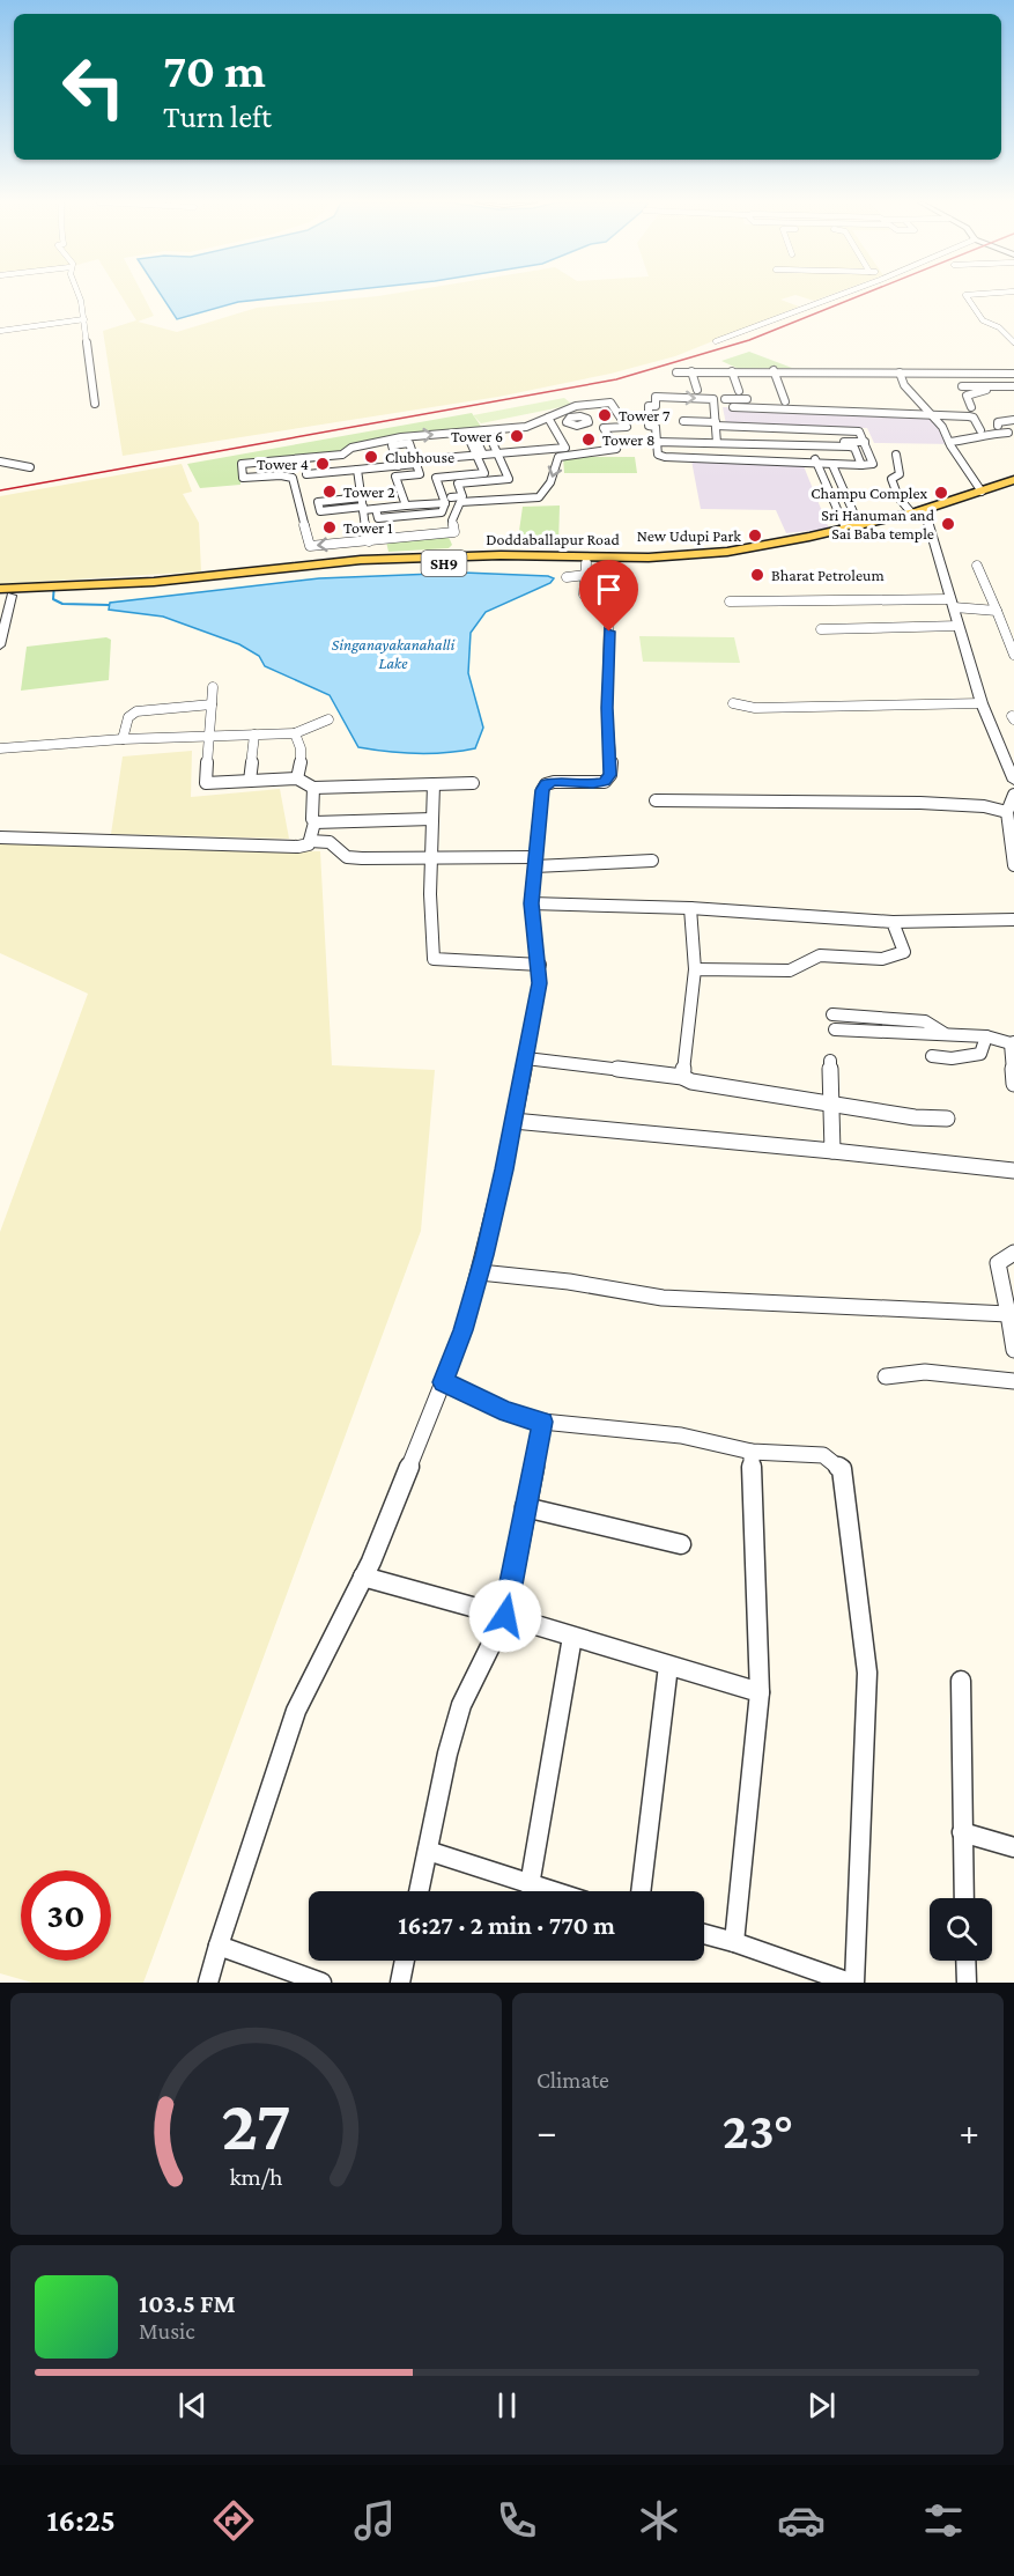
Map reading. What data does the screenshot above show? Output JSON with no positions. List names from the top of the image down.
{
  "streets": {
    "main road": ["Doddaballapur Road", "SH9"]
  },
  "water": ["Singanayakanahalli Lake"],
  "places": [
    "Tower 7",
    "Tower 6",
    "Tower 8",
    "Clubhouse",
    "Tower 4",
    "Tower 2",
    "Champu Complex",
    "Sri Hanuman and Sai Baba temple",
    "Tower 1",
    "New Udupi Park",
    "Bharat Petroleum"
  ],
  "page": {
    "turn": ["70 m", "Turn left"],
    "limit": "30",
    "trip": "16:27 · 2 min · 770 m",
    "tile": "Climate",
    "heat": ["−", "23°", "+"],
    "song": ["103.5 FM", "Music"],
    "tabs": "16:25",
    "gauge": ["27", "km/h"]
  }
}
